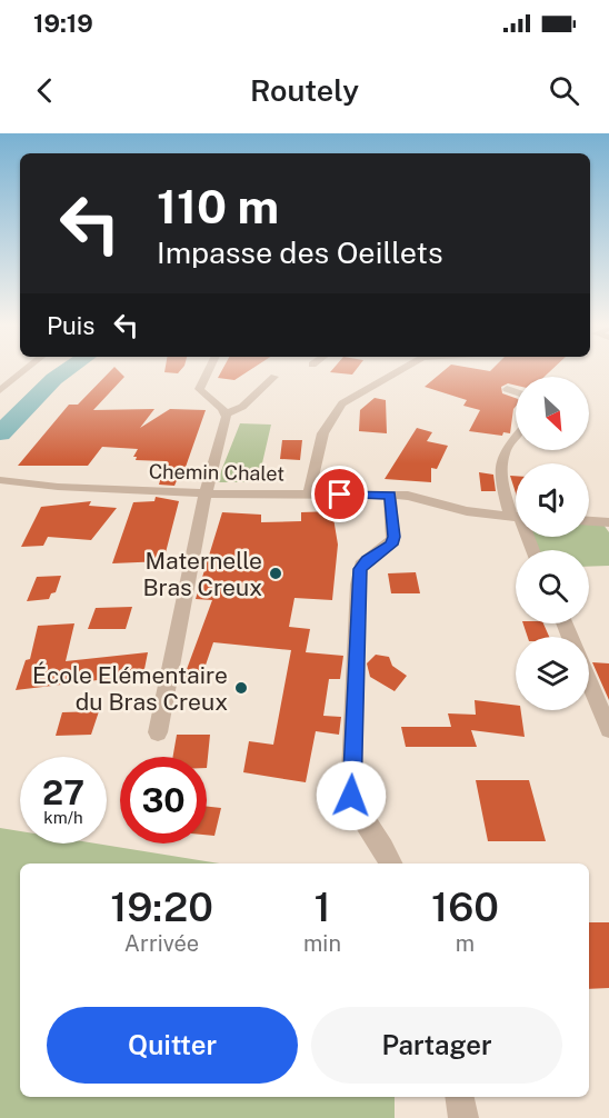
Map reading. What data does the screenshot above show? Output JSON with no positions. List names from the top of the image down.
{
  "streets": {
    "street": ["Chemin Chalet"]
  },
  "places": ["Maternelle Bras Creux", "École Elémentaire du Bras Creux"],
  "north": "bottom right",
  "page": {
    "status": "19:19",
    "header": "Routely",
    "turn": ["110 m", "Impasse des Oeillets"],
    "then": "Puis",
    "speed": "27 km/h",
    "limit": "30",
    "eta": [
      "19:20",
      "Arrivée",
      "1",
      "min",
      "160",
      "m"
    ],
    "buttons": ["Quitter", "Partager"]
  }
}
